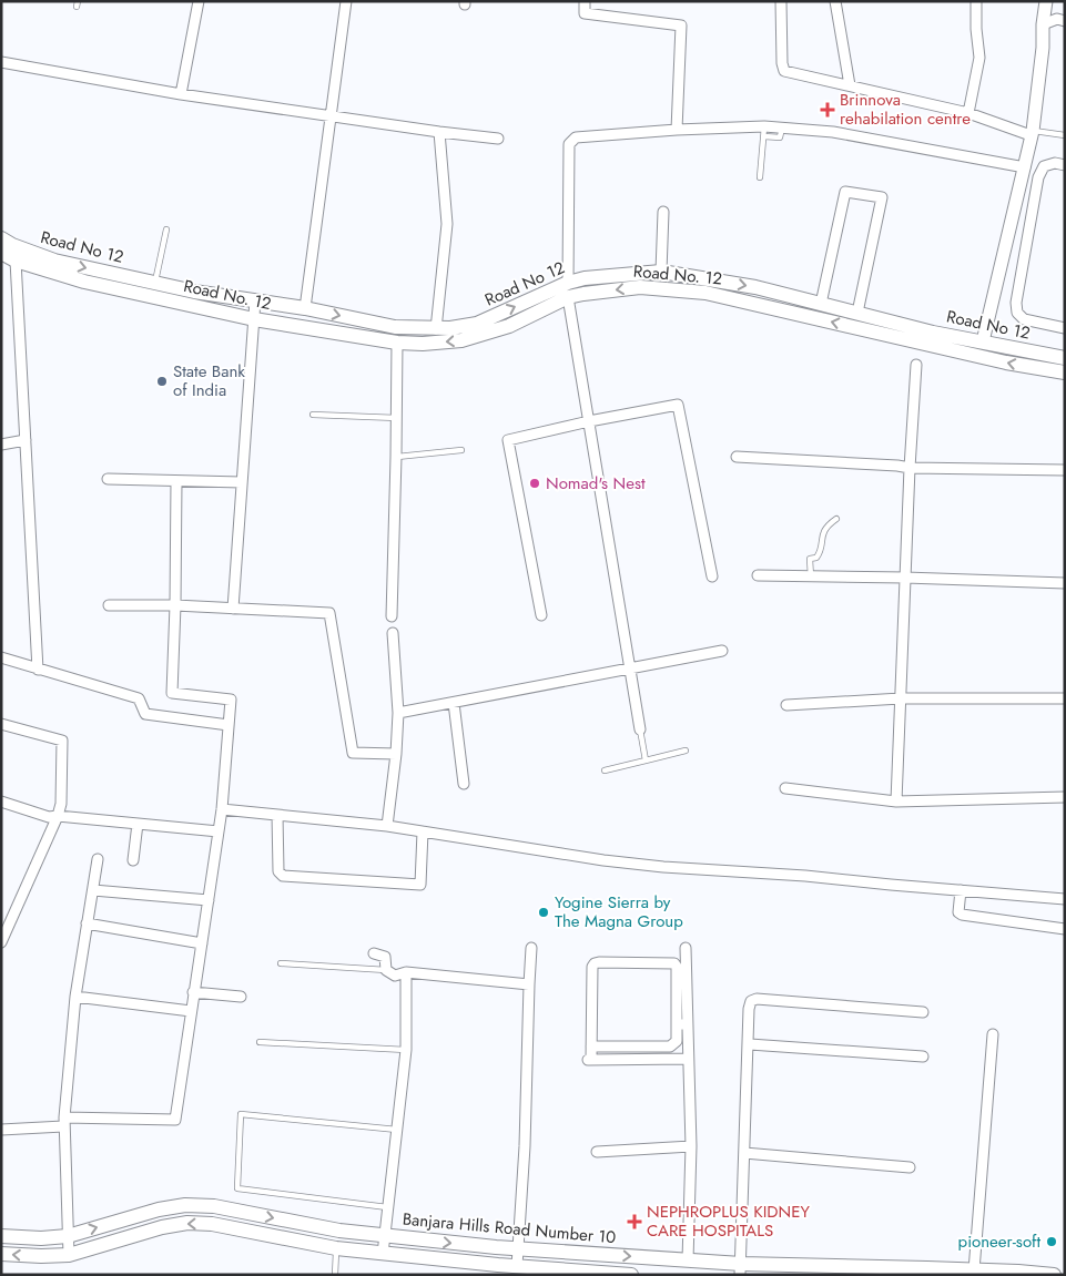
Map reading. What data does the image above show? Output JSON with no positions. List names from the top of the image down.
{
  "streets": {
    "main road": ["Road No 12", "Road No. 12", "Banjara Hills Road Number 10"]
  },
  "crossings": [
    ["Road No 12", "Road No. 12"]
  ],
  "one_way": ["Road No 12", "Road No. 12"],
  "places": {
    "health": ["Brinnova rehabilation centre", "NEPHROPLUS KIDNEY CARE HOSPITALS"],
    "other": [
      "State Bank of India",
      "Nomad's Nest",
      "Yogine Sierra by The Magna Group",
      "pioneer-soft"
    ]
  }
}
